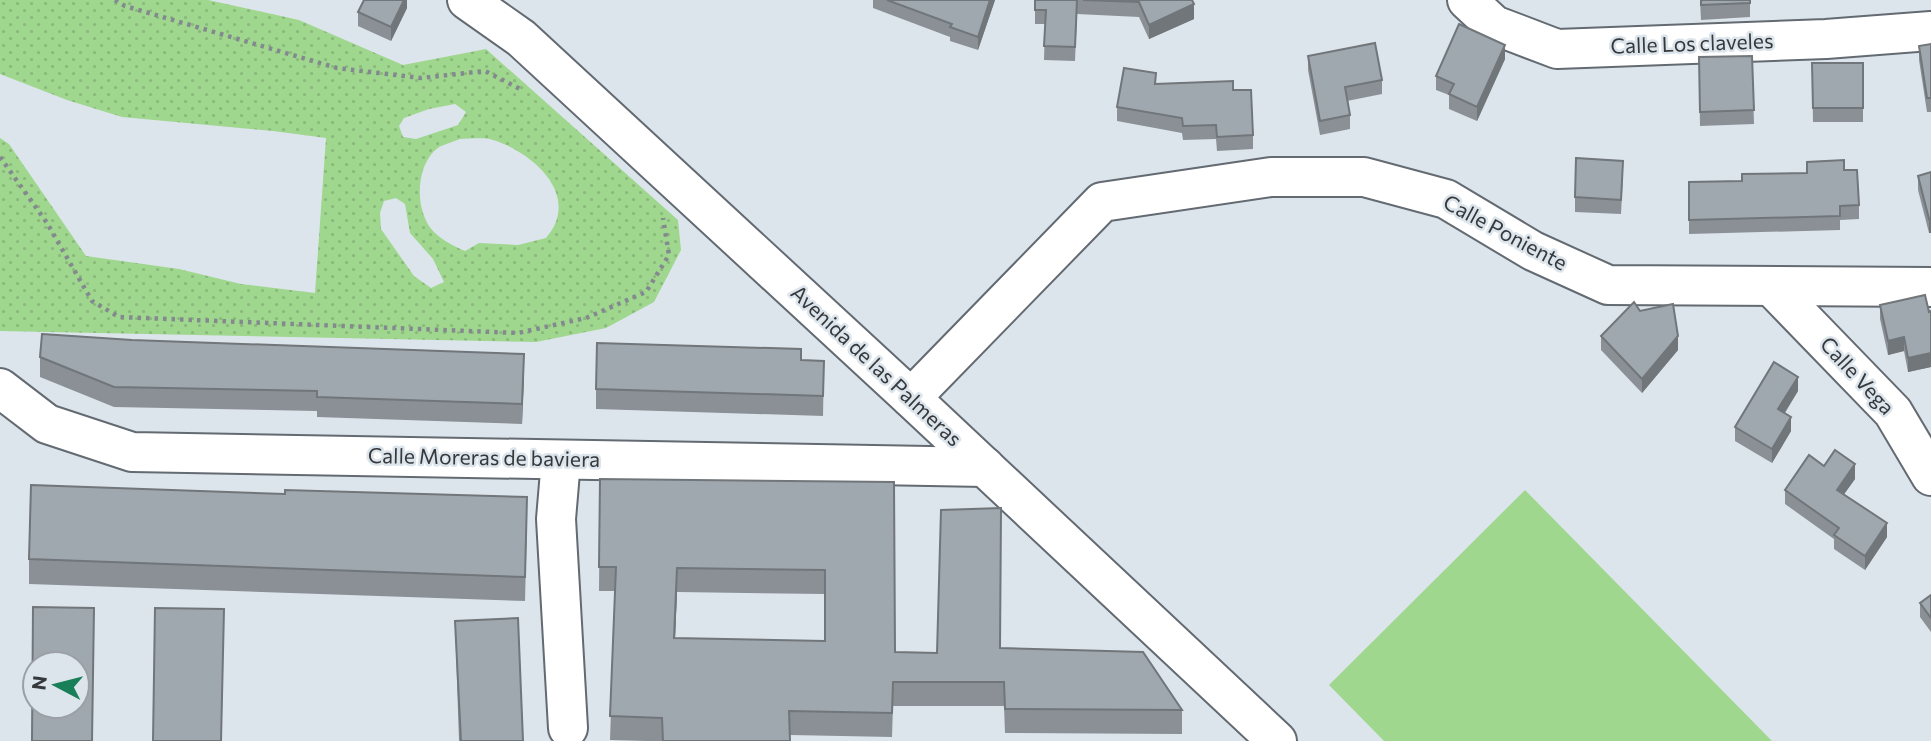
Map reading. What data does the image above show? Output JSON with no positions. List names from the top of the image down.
{
  "streets": {
    "street": [
      "Calle Los claveles",
      "Calle Poniente",
      "Avenida de las Palmeras",
      "Calle Vega",
      "Calle Moreras de baviera"
    ]
  },
  "crossings": [
    ["Calle Poniente", "Avenida de las Palmeras"],
    ["Calle Poniente", "Calle Vega"],
    ["Avenida de las Palmeras", "Calle Moreras de baviera"]
  ],
  "north": "left"
}
